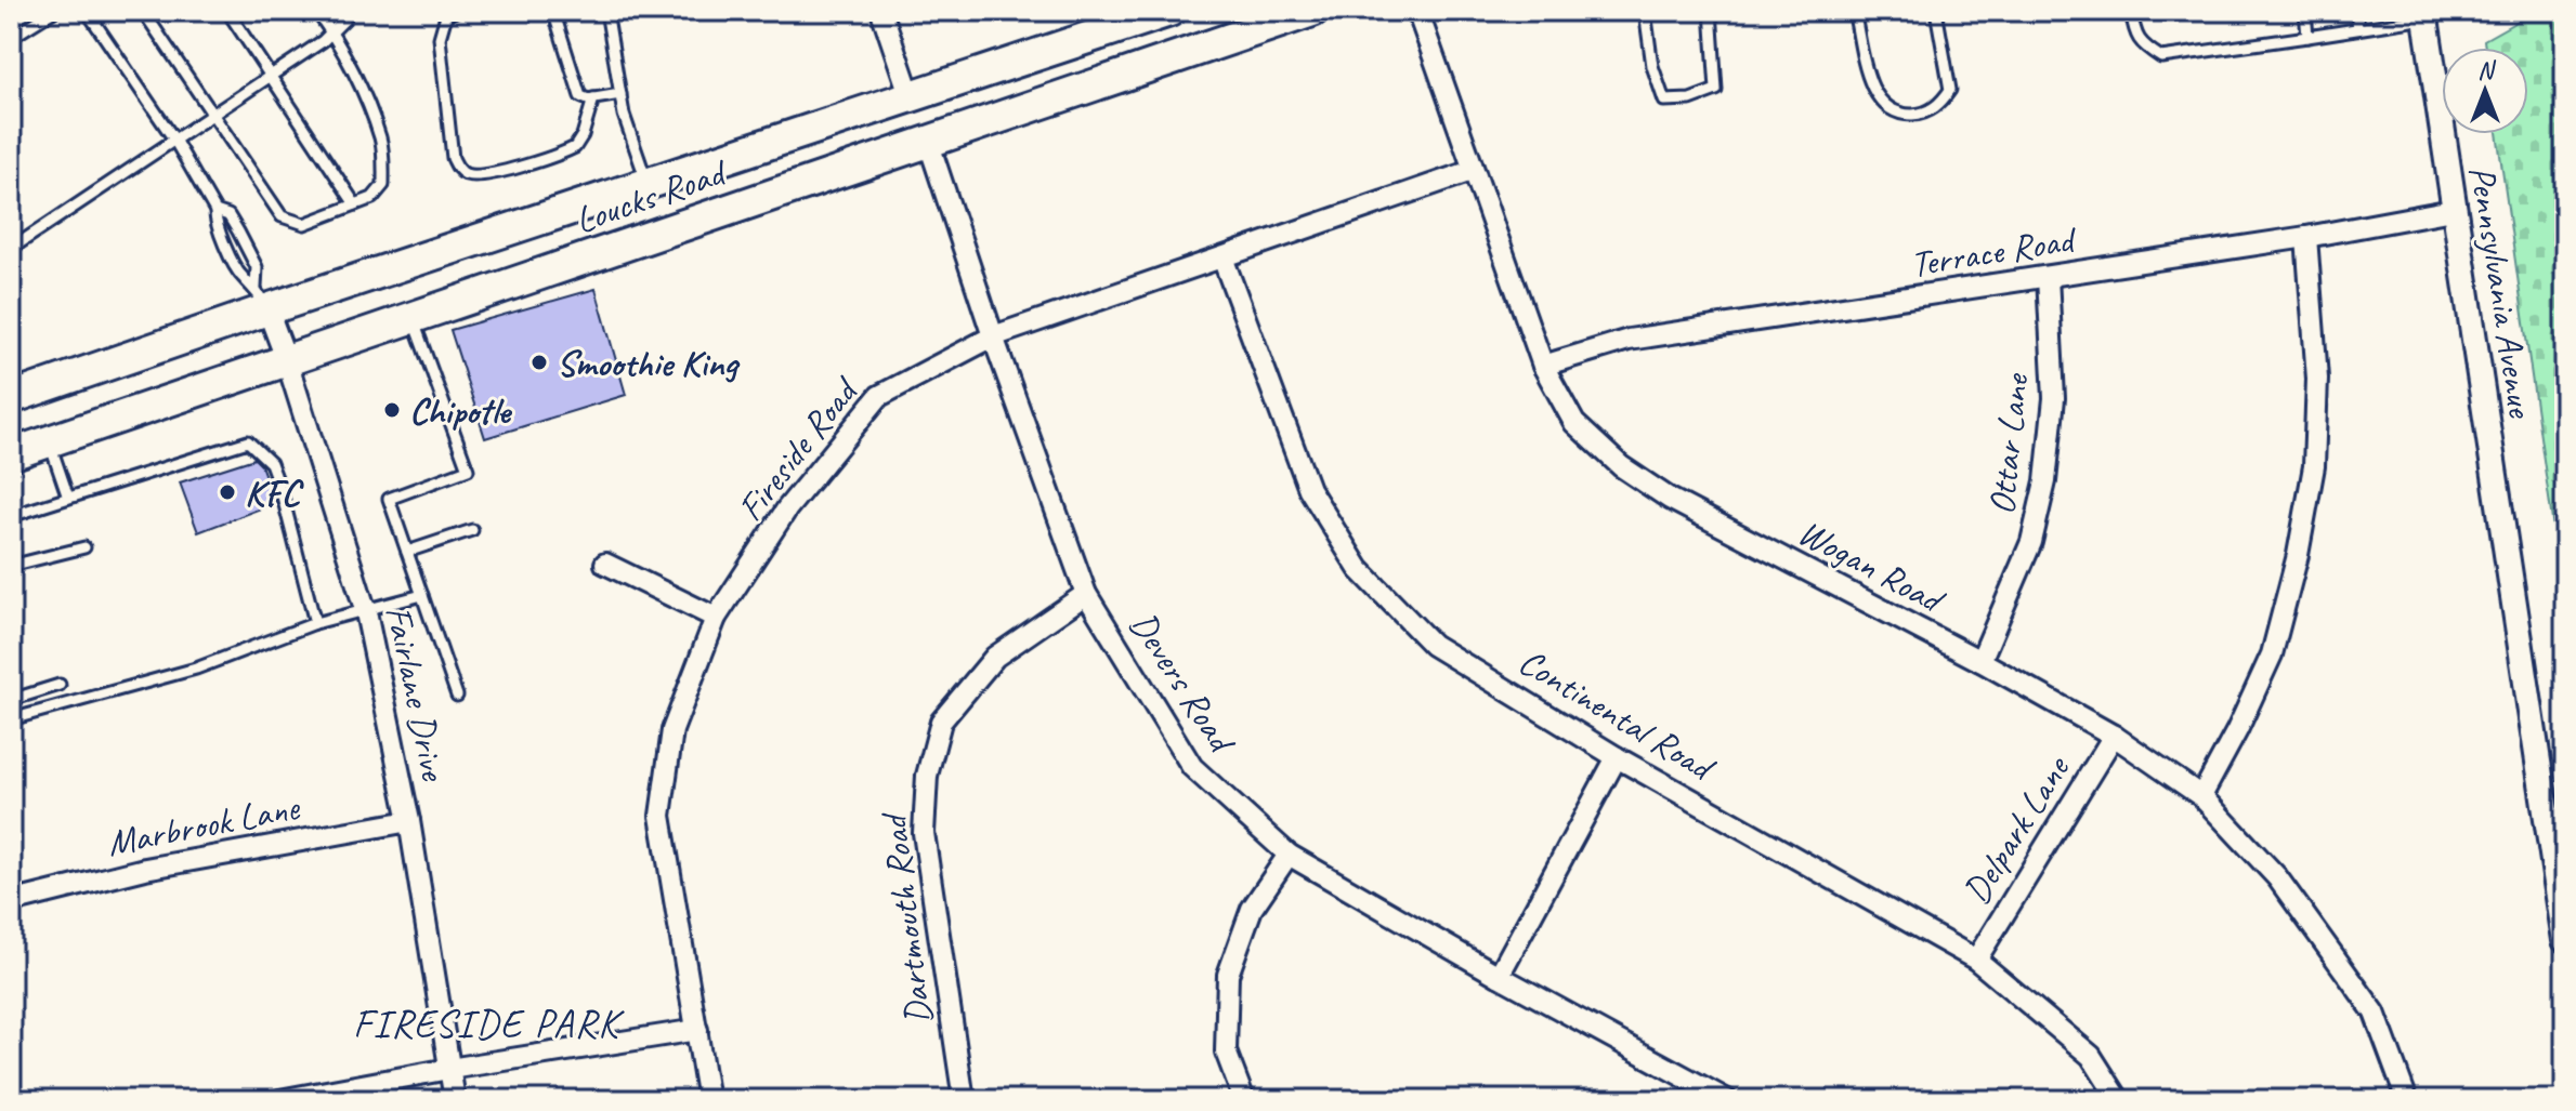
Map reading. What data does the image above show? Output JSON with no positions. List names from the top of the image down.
{
  "streets": {
    "highway": ["Loucks Road"],
    "street": [
      "Terrace Road",
      "Pennsylvania Avenue",
      "Ottar Lane",
      "Fireside Road",
      "Wogan Road",
      "Devers Road",
      "Fairlane Drive",
      "Continental Road",
      "Marbrook Lane",
      "Delpark Lane",
      "Dartmouth Road"
    ]
  },
  "crossings": [
    ["Loucks Road", "Devers Road"],
    ["Loucks Road", "Fairlane Drive"],
    ["Terrace Road", "Pennsylvania Avenue"],
    ["Terrace Road", "Ottar Lane"],
    ["Terrace Road", "Wogan Road"],
    ["Ottar Lane", "Wogan Road"],
    ["Fireside Road", "Wogan Road"],
    ["Fireside Road", "Devers Road"],
    ["Fireside Road", "Continental Road"],
    ["Wogan Road", "Delpark Lane"],
    ["Devers Road", "Dartmouth Road"],
    ["Fairlane Drive", "Marbrook Lane"],
    ["Continental Road", "Delpark Lane"]
  ],
  "districts": ["FIRESIDE PARK"],
  "places": ["Smoothie King", "Chipotle", "KFC"],
  "north": "top"
}
